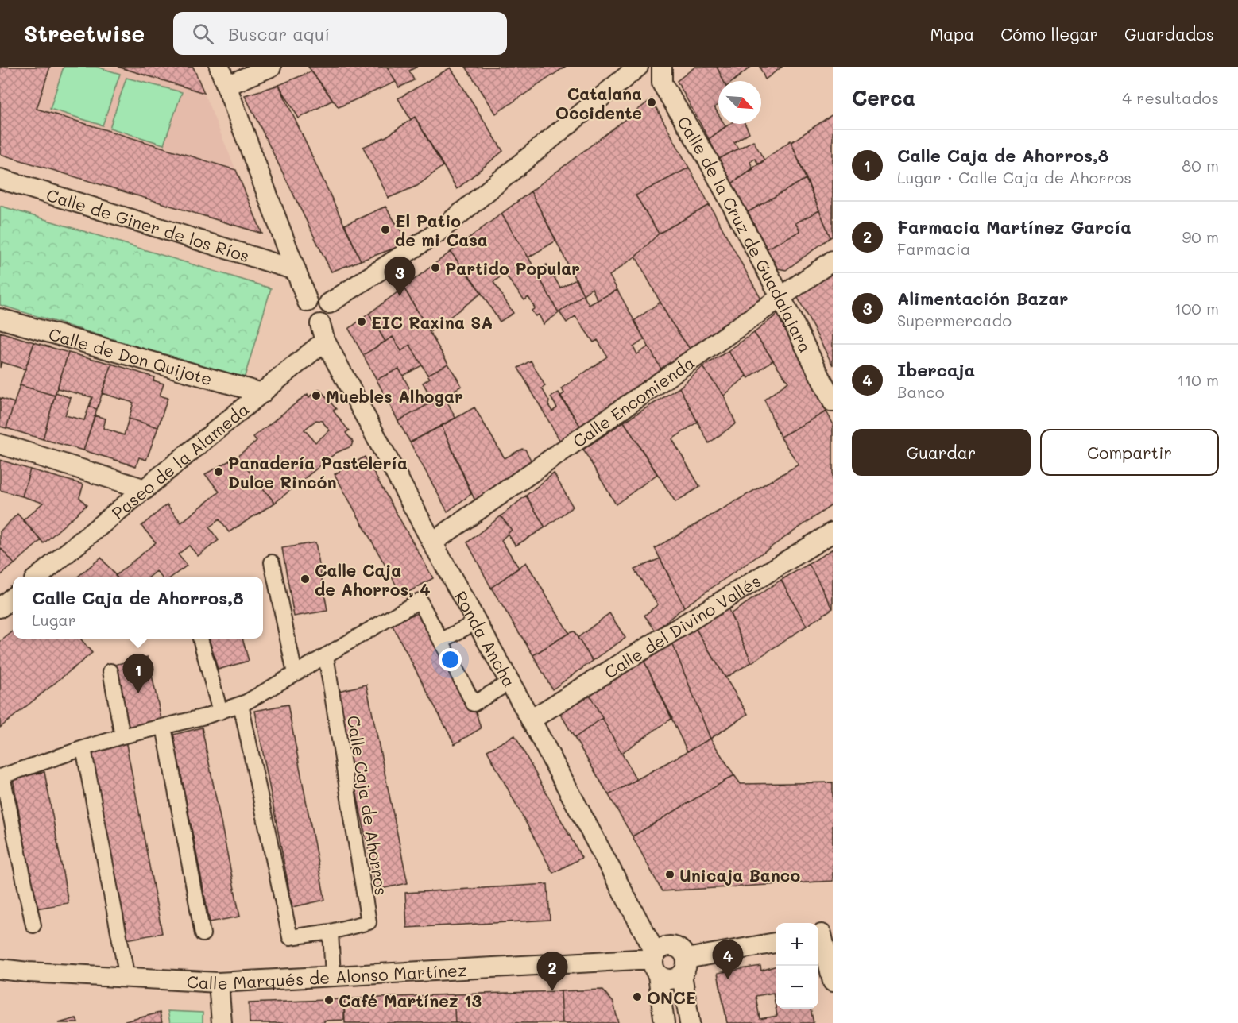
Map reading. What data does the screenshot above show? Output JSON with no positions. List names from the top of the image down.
{
  "streets": {
    "street": [
      "Calle de Giner de los Ríos",
      "Calle de la Cruz de Guadalajara",
      "Calle de Don Quijote",
      "Calle Encomienda",
      "Paseo de la Alameda",
      "Calle del Divino Vallés",
      "Ronda Ancha",
      "Calle Caja de Ahorros",
      "Calle Marqués de Alonso Martínez"
    ]
  },
  "crossings": [
    ["Calle de la Cruz de Guadalajara", "Calle Encomienda"],
    ["Calle de Don Quijote", "Paseo de la Alameda"],
    ["Calle Encomienda", "Ronda Ancha"],
    ["Paseo de la Alameda", "Ronda Ancha"],
    ["Calle del Divino Vallés", "Ronda Ancha"],
    ["Ronda Ancha", "Calle Marqués de Alonso Martínez"]
  ],
  "places": [
    "Catalana Occidente",
    "El Patio de mi Casa",
    "Partido Popular",
    "EIC Raxina SA",
    "Muebles Alhogar",
    "Panadería Pastelería Dulce Rincón",
    "Calle Caja de Ahorros, 4",
    "Unicaja Banco",
    "ONCE",
    "Café Martínez 13"
  ],
  "north": "bottom right",
  "page": {
    "header": "Streetwise",
    "search": "Buscar aquí",
    "nav": ["Mapa", "Cómo llegar", "Guardados"],
    "heading": ["Cerca", "4 resultados"],
    "list": [
      {
        "mark": "1",
        "name": "Calle Caja de Ahorros,8",
        "note": "Lugar · Calle Caja de Ahorros",
        "value": "80 m"
      },
      {
        "mark": "2",
        "name": "Farmacia Martínez García",
        "note": "Farmacia",
        "value": "90 m"
      },
      {
        "mark": "3",
        "name": "Alimentación Bazar",
        "note": "Supermercado",
        "value": "100 m"
      },
      {
        "mark": "4",
        "name": "Ibercaja",
        "note": "Banco",
        "value": "110 m"
      }
    ],
    "pins": [
      "3",
      "1",
      "4",
      "2"
    ],
    "buttons": ["Guardar", "Compartir"],
    "popup": ["Calle Caja de Ahorros,8", "Lugar"],
    "map_buttons": ["+", "−"]
  }
}
